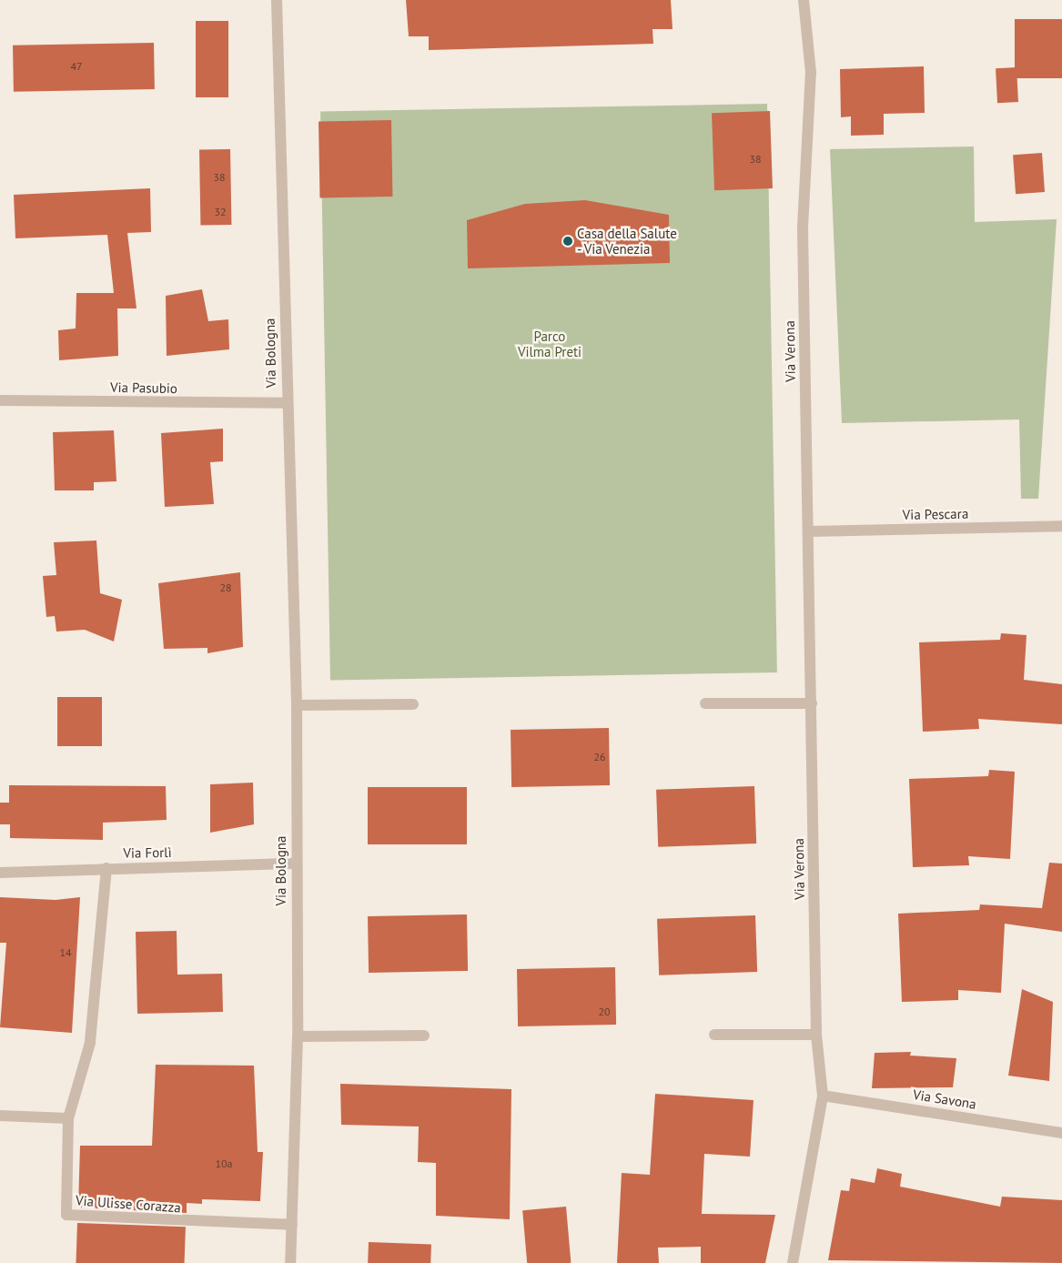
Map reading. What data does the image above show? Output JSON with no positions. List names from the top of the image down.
{
  "streets": {
    "street": [
      "Via Verona",
      "Via Bologna",
      "Via Pasubio",
      "Via Pescara",
      "Via Forlì",
      "Via Savona",
      "Via Ulisse Corazza"
    ]
  },
  "crossings": [
    ["Via Verona", "Via Pescara"],
    ["Via Verona", "Via Savona"],
    ["Via Bologna", "Via Pasubio"],
    ["Via Bologna", "Via Forlì"],
    ["Via Bologna", "Via Ulisse Corazza"],
    ["Via Forlì", "Via Ulisse Corazza"]
  ],
  "parks": ["Parco Vilma Preti"],
  "places": ["Casa della Salute - Via Venezia"],
  "house_numbers": [
    "47",
    "38",
    "38",
    "32",
    "28",
    "26",
    "14",
    "20",
    "10a"
  ]
}
